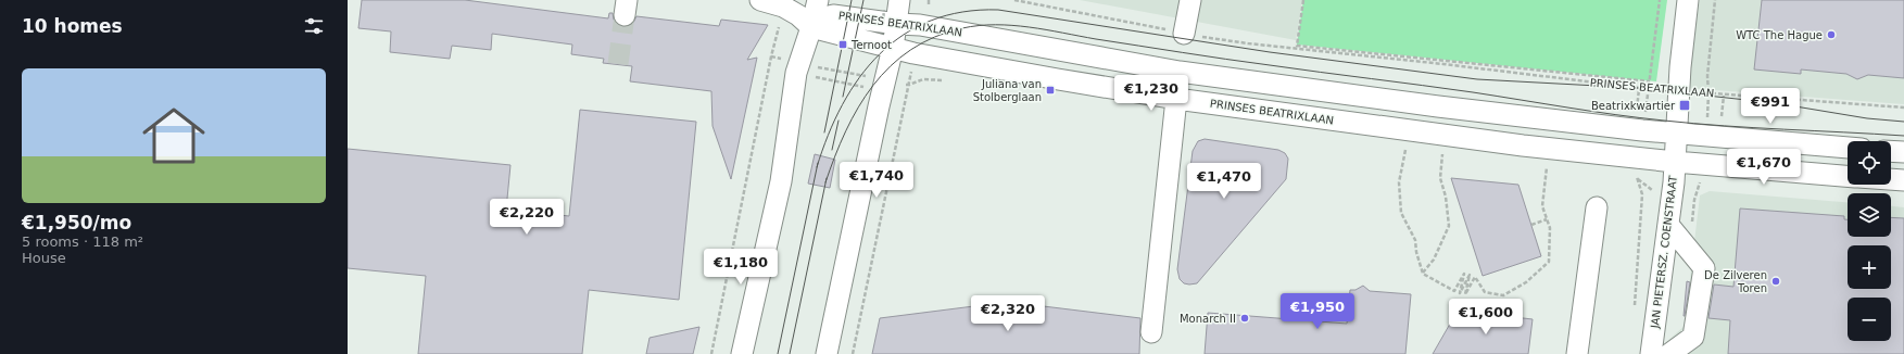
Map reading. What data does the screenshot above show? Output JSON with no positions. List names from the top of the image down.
{
  "streets": {
    "street": ["PRINSES BEATRIXLAAN", "JAN PIETERSZ. COENSTRAAT"]
  },
  "crossings": [
    ["PRINSES BEATRIXLAAN", "JAN PIETERSZ. COENSTRAAT"]
  ],
  "places": {
    "other": ["WTC The Hague", "De Zilveren Toren", "Monarch II"],
    "transit": ["Ternoot", "Juliana van Stolberglaan", "Beatrixkwartier"]
  },
  "page": {
    "heading": "10 homes",
    "list": [
      {
        "name": "€1,950/mo",
        "note": "5 rooms · 118 m² · House"
      }
    ],
    "price": [
      "€1,230",
      "€991",
      "€1,670",
      "€1,740",
      "€1,470",
      "€2,220",
      "€1,180",
      "€1,950",
      "€2,320",
      "€1,600"
    ],
    "map_buttons": ["+", "−"]
  }
}
